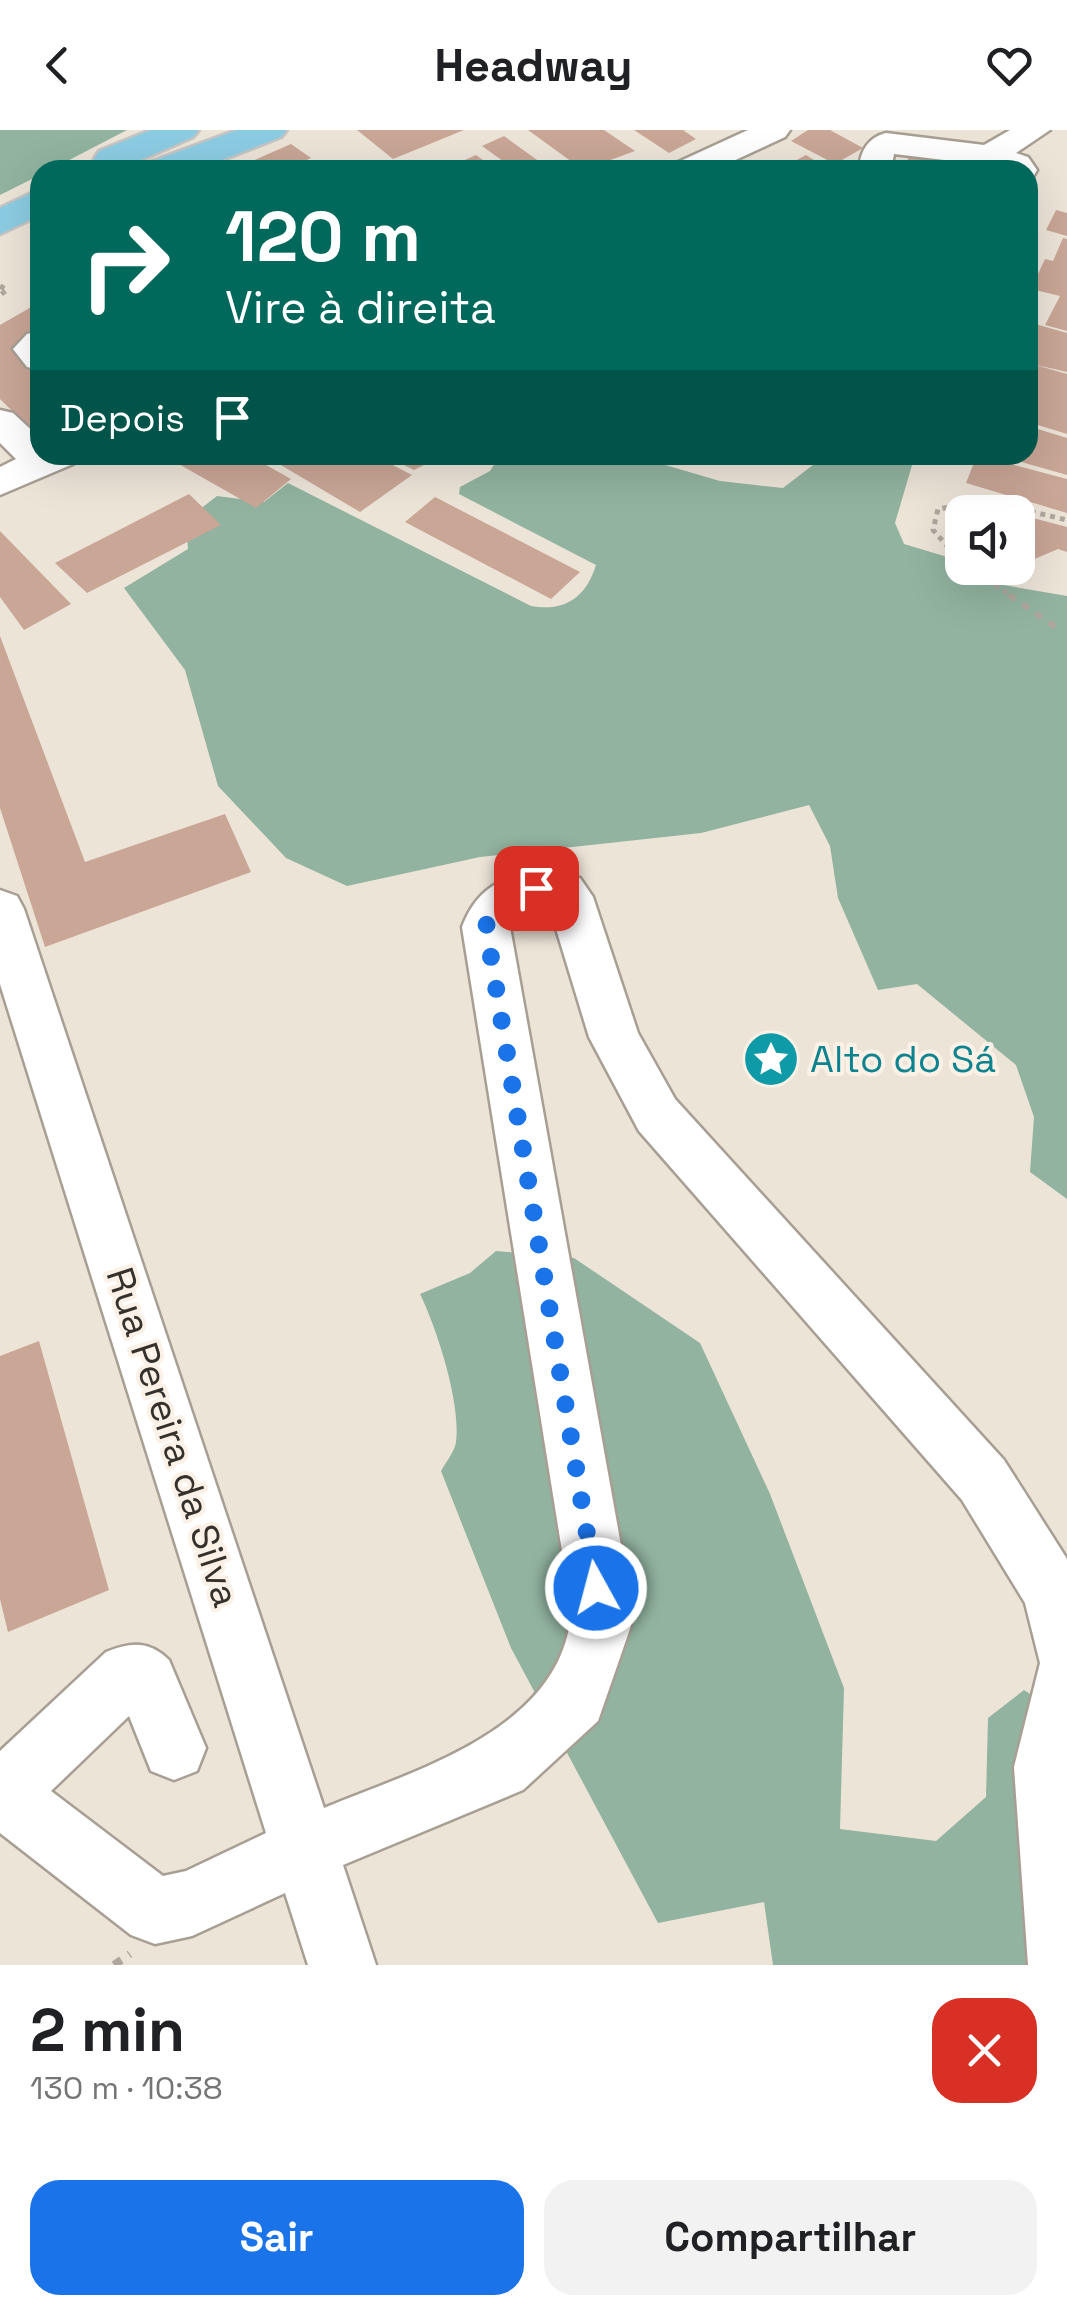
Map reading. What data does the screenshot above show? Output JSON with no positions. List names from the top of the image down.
{
  "streets": {
    "street": ["Rua Pereira da Silva"]
  },
  "places": {
    "place": ["Alto do Sá"]
  },
  "page": {
    "header": "Headway",
    "turn": ["120 m", "Vire à direita"],
    "then": "Depois",
    "heading": ["2 min", "130 m · 10:38"],
    "buttons": ["Sair", "Compartilhar"]
  }
}
